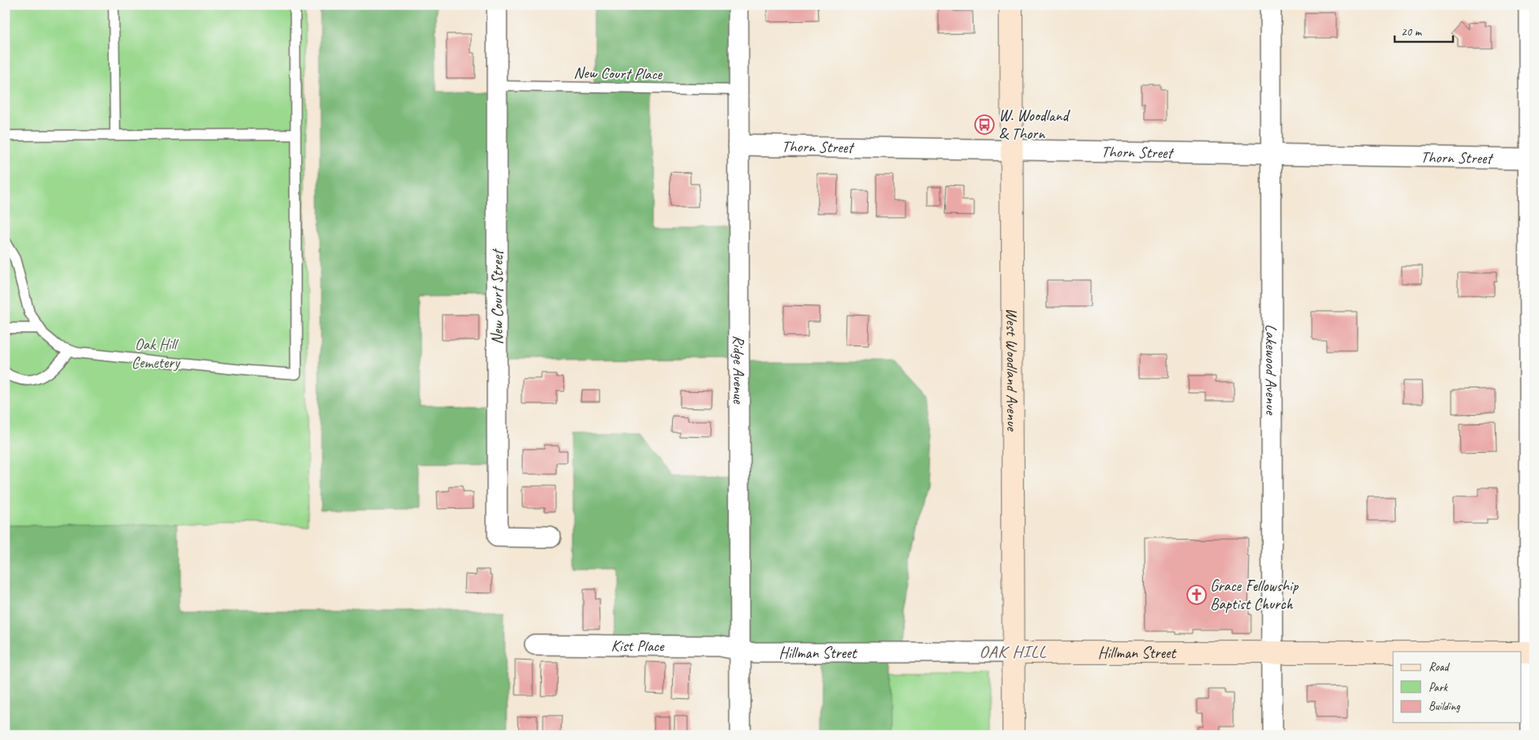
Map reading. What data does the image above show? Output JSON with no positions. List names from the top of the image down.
{
  "streets": {
    "street": [
      "Thorn Street",
      "New Court Street",
      "Ridge Avenue",
      "West Woodland Avenue",
      "Lakewood Avenue",
      "Kist Place",
      "Hillman Street"
    ],
    "lane": ["New Court Place"]
  },
  "crossings": [
    ["New Court Place", "New Court Street"],
    ["New Court Place", "Ridge Avenue"],
    ["Thorn Street", "Ridge Avenue"],
    ["Thorn Street", "West Woodland Avenue"],
    ["Thorn Street", "Lakewood Avenue"],
    ["Ridge Avenue", "Kist Place"],
    ["Ridge Avenue", "Hillman Street"],
    ["West Woodland Avenue", "Hillman Street"],
    ["Lakewood Avenue", "Hillman Street"],
    ["Kist Place", "Hillman Street"]
  ],
  "districts": ["OAK HILL"],
  "parks": ["Oak Hill Cemetery"],
  "places": {
    "bus stop": ["W. Woodland & Thorn"],
    "church": ["Grace Fellowship Baptist Church"]
  },
  "legend": ["Road", "Park", "Building"],
  "scale_bar": "20 m"
}
